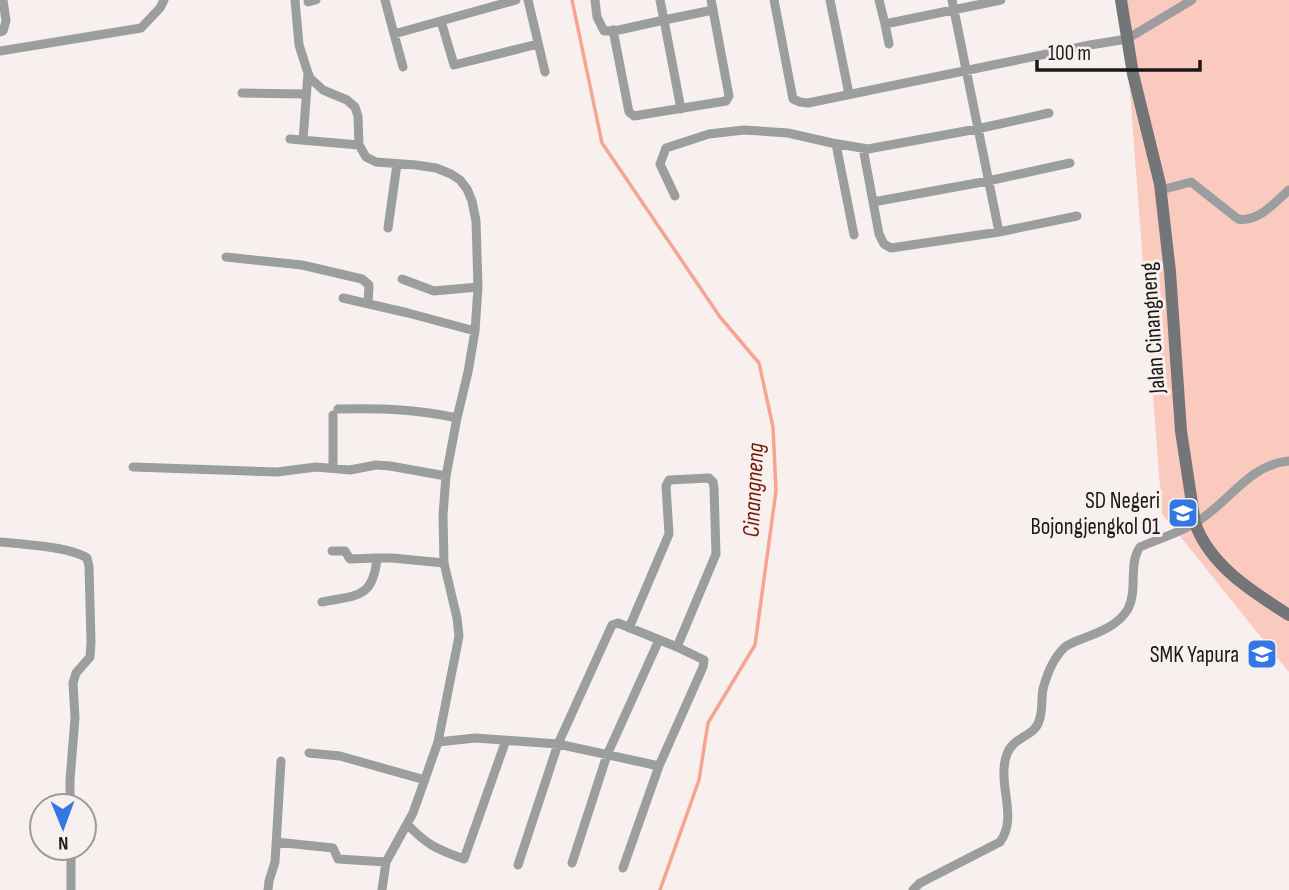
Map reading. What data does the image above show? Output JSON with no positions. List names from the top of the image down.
{
  "streets": {
    "street": ["Jalan Cinangneng"]
  },
  "water": ["Cinangneng"],
  "places": {
    "school or university": ["SD Negeri Bojongjengkol 01", "SMK Yapura"]
  },
  "scale_bar": "100 m",
  "north": "bottom"
}
